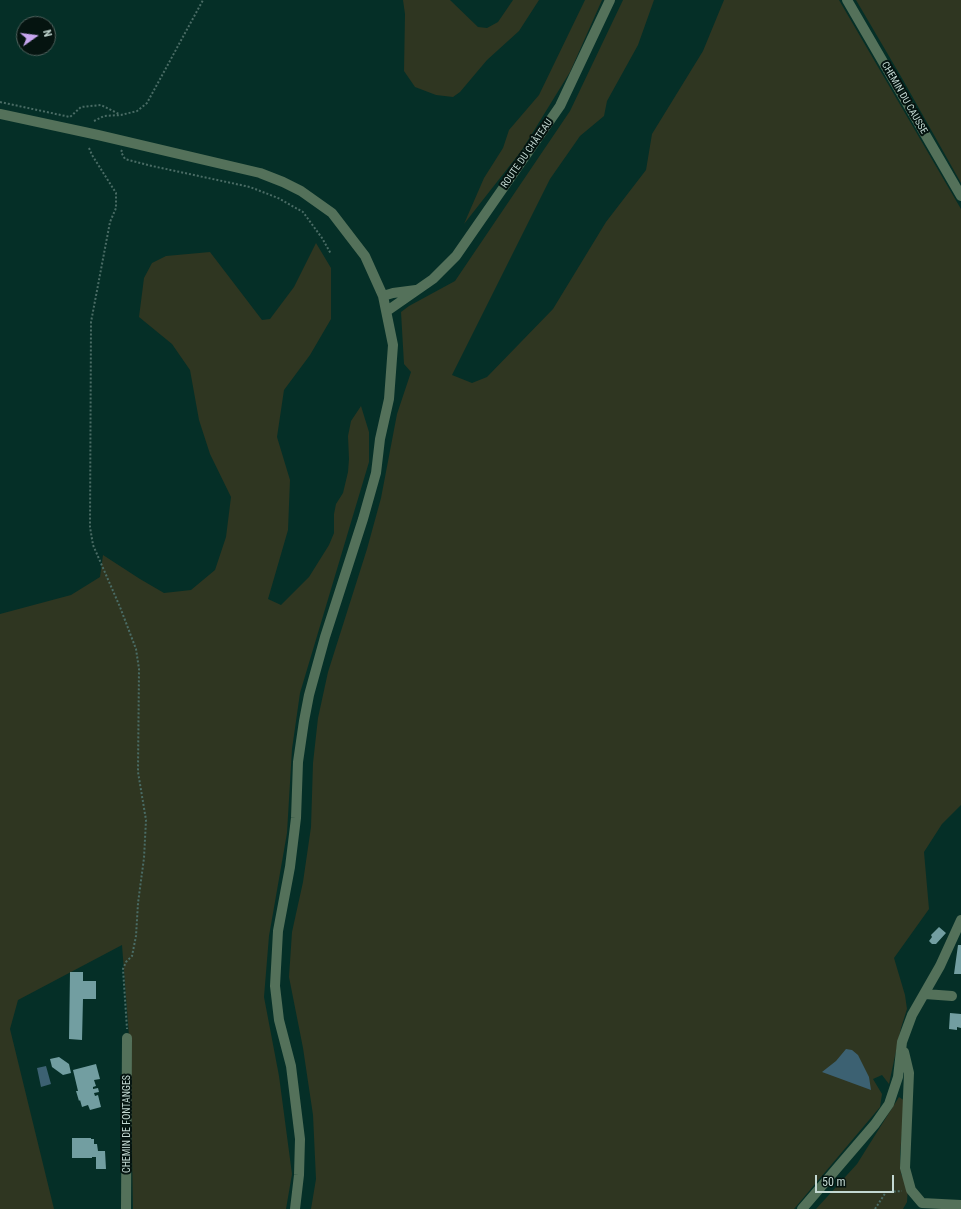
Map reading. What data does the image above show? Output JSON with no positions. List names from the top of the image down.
{
  "streets": {
    "street": ["CHEMIN DU CAUSSE", "ROUTE DU CHÂTEAU", "CHEMIN DE FONTANGES"]
  },
  "scale_bar": "50 m",
  "north": "right"
}
